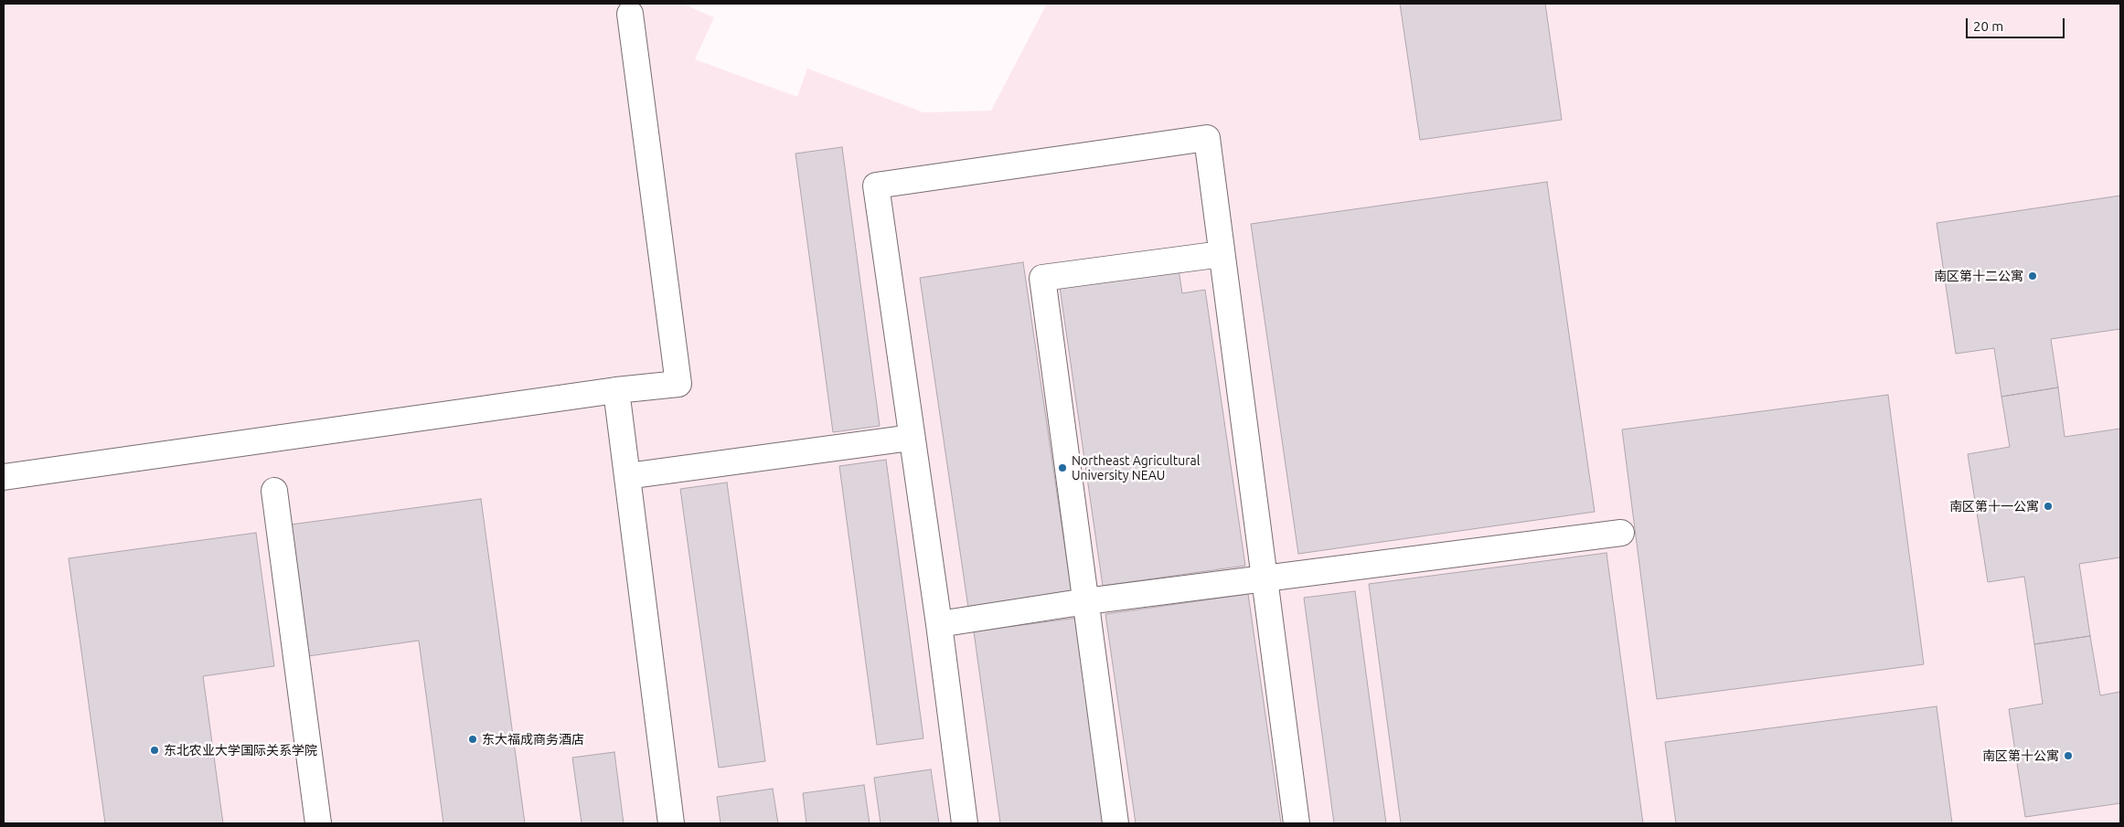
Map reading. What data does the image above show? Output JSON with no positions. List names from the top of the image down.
{
  "places": [
    "南区第十二公寓",
    "Northeast Agricultural University NEAU",
    "南区第十一公寓",
    "东大福成商务酒店",
    "东北农业大学国际关系学院",
    "南区第十公寓"
  ],
  "scale_bar": "20 m"
}
